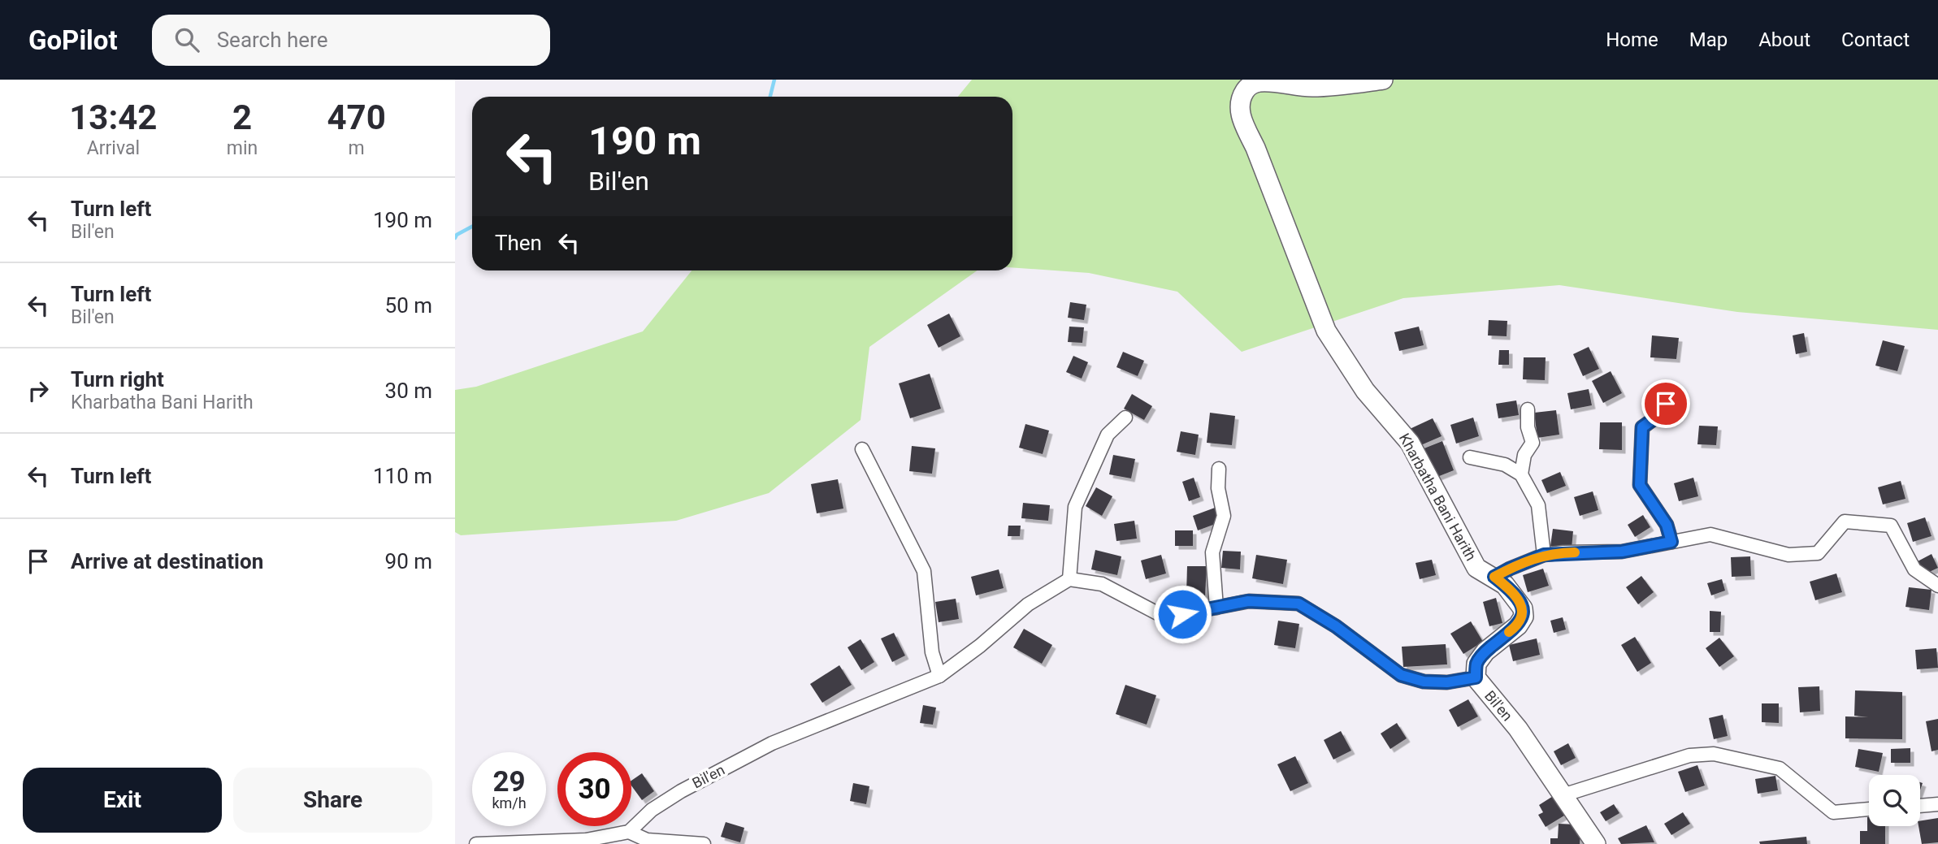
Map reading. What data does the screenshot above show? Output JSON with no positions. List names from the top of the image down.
{
  "streets": {
    "street": ["Kharbatha Bani Harith", "Bil'en"]
  },
  "crossings": [
    ["Kharbatha Bani Harith", "Bil'en"]
  ],
  "page": {
    "header": "GoPilot",
    "search": "Search here",
    "nav": [
      "Home",
      "Map",
      "About",
      "Contact"
    ],
    "eta": [
      "13:42",
      "Arrival",
      "2",
      "min",
      "470",
      "m"
    ],
    "turn": ["190 m", "Bil'en"],
    "list": [
      {
        "name": "Turn left",
        "note": "Bil'en",
        "value": "190 m"
      },
      {
        "name": "Turn left",
        "note": "Bil'en",
        "value": "50 m"
      },
      {
        "name": "Turn right",
        "note": "Kharbatha Bani Harith",
        "value": "30 m"
      },
      {
        "name": "Turn left",
        "value": "110 m"
      },
      {
        "name": "Arrive at destination",
        "value": "90 m"
      }
    ],
    "then": "Then",
    "speed": "29 km/h",
    "limit": "30",
    "buttons": ["Exit", "Share"]
  }
}
